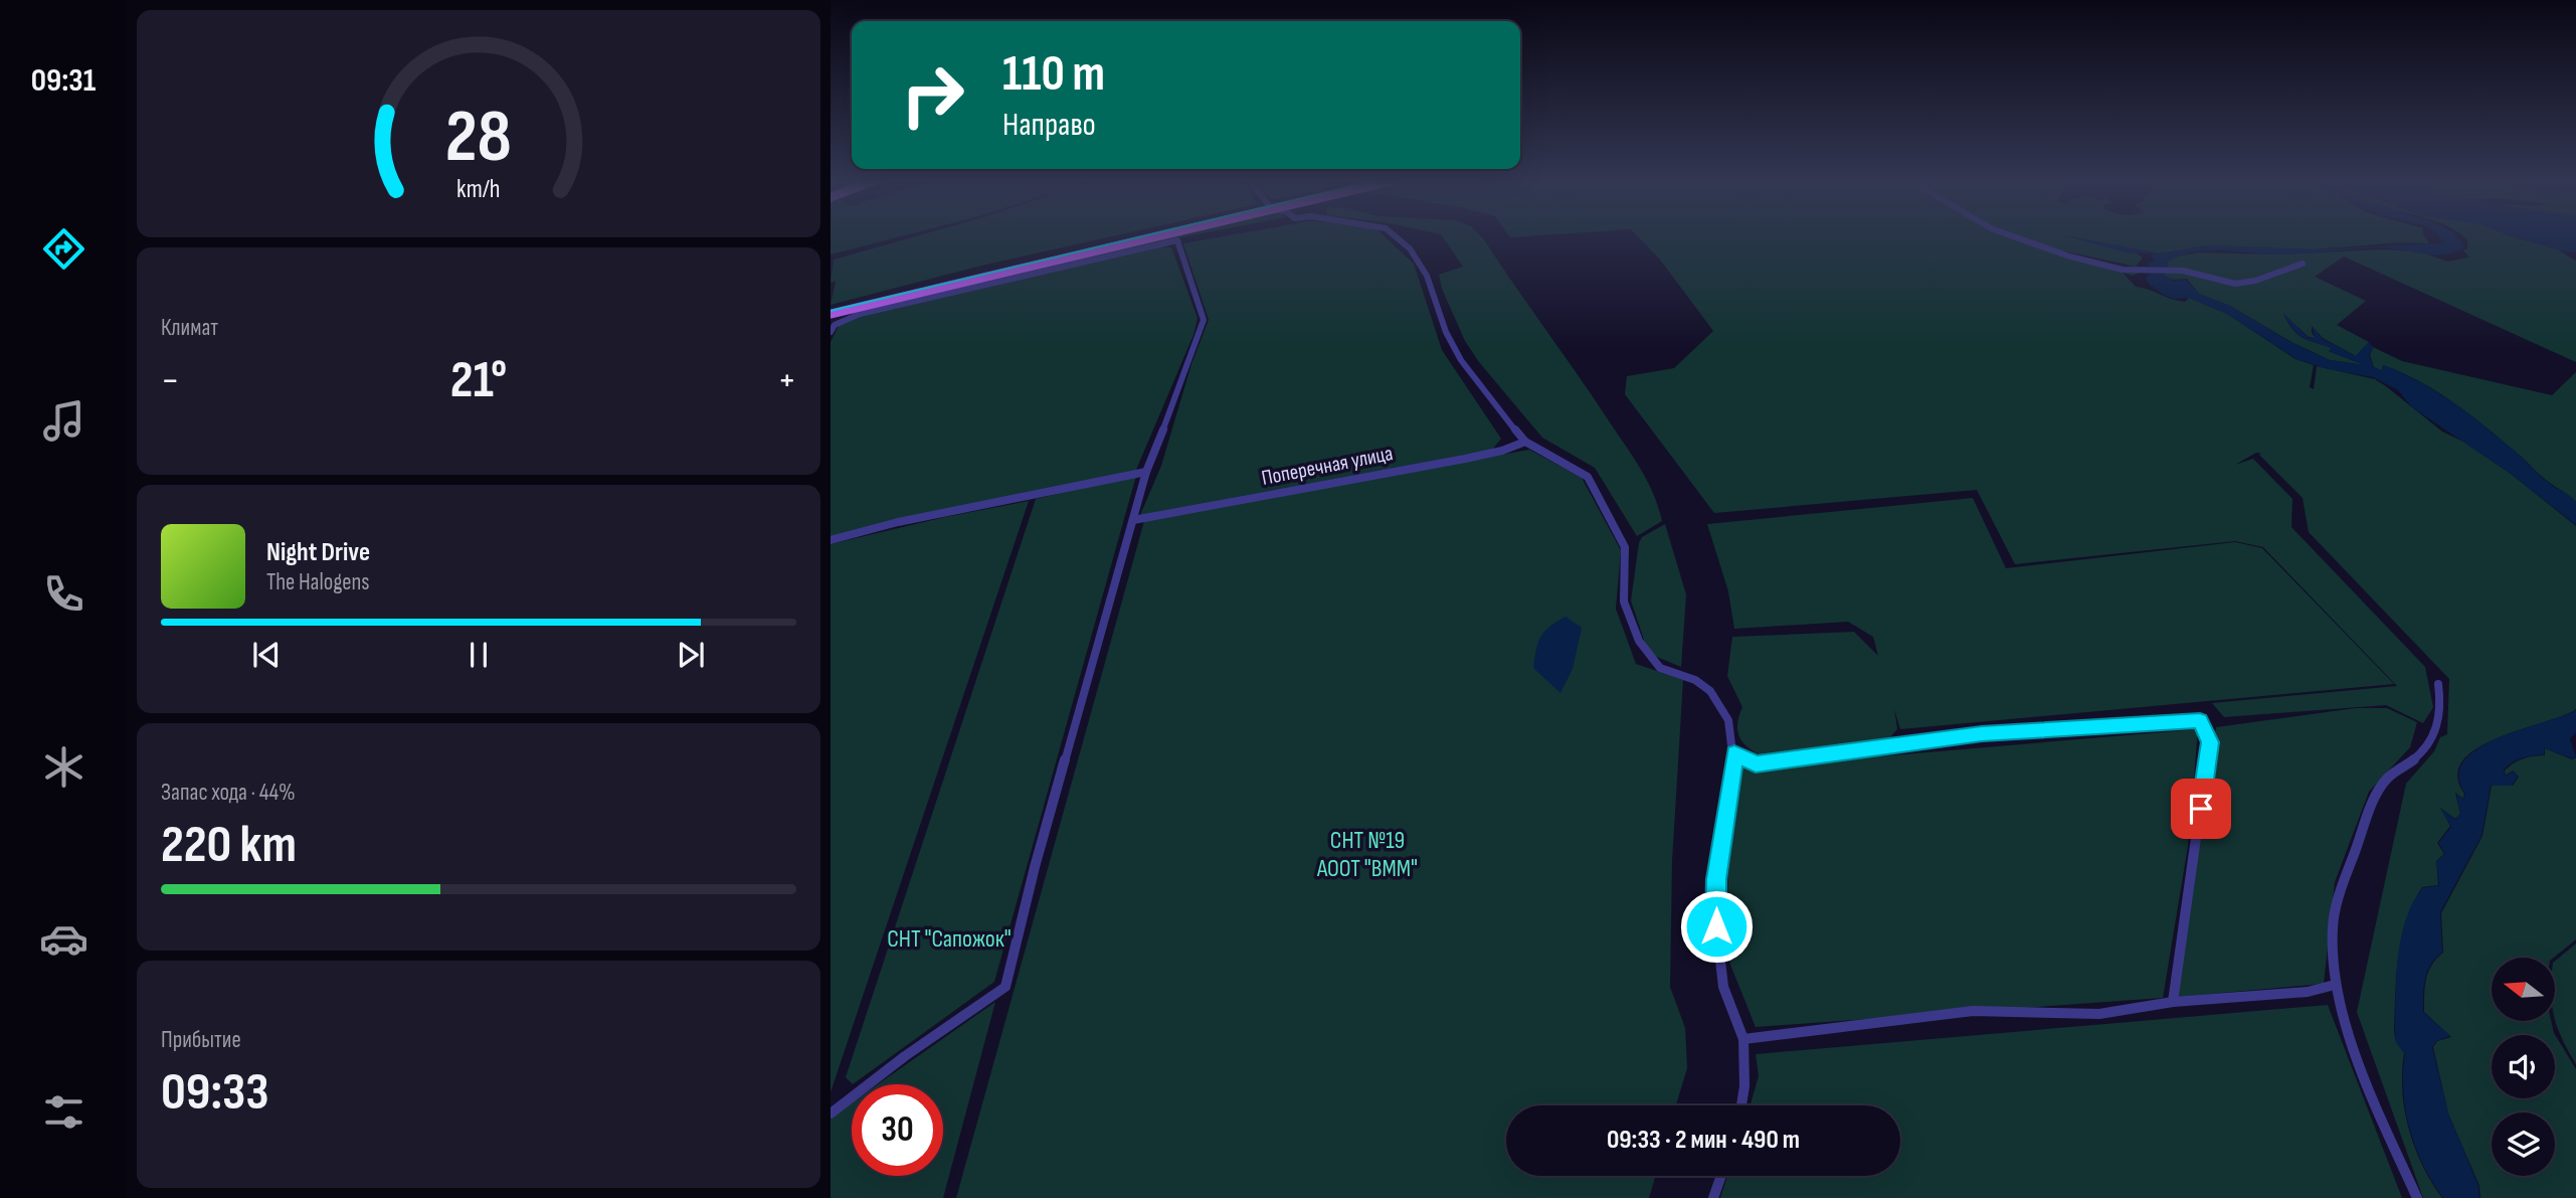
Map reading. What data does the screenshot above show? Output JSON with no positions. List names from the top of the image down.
{
  "streets": {
    "street": ["Поперечная улица"]
  },
  "parks": ["СНТ №19 АООТ \"ВММ\"", "СНТ \"Сапожок\""],
  "north": "left",
  "page": {
    "tabs": "09:31",
    "turn": ["110 m", "Направо"],
    "tile": [
      "Климат",
      ["Запас хода · 44%", "220 km"],
      ["Прибытие", "09:33"]
    ],
    "heat": ["−", "21°", "+"],
    "song": ["Night Drive", "The Halogens"],
    "limit": "30",
    "trip": "09:33 · 2 мин · 490 m",
    "gauge": ["28", "km/h"]
  }
}
